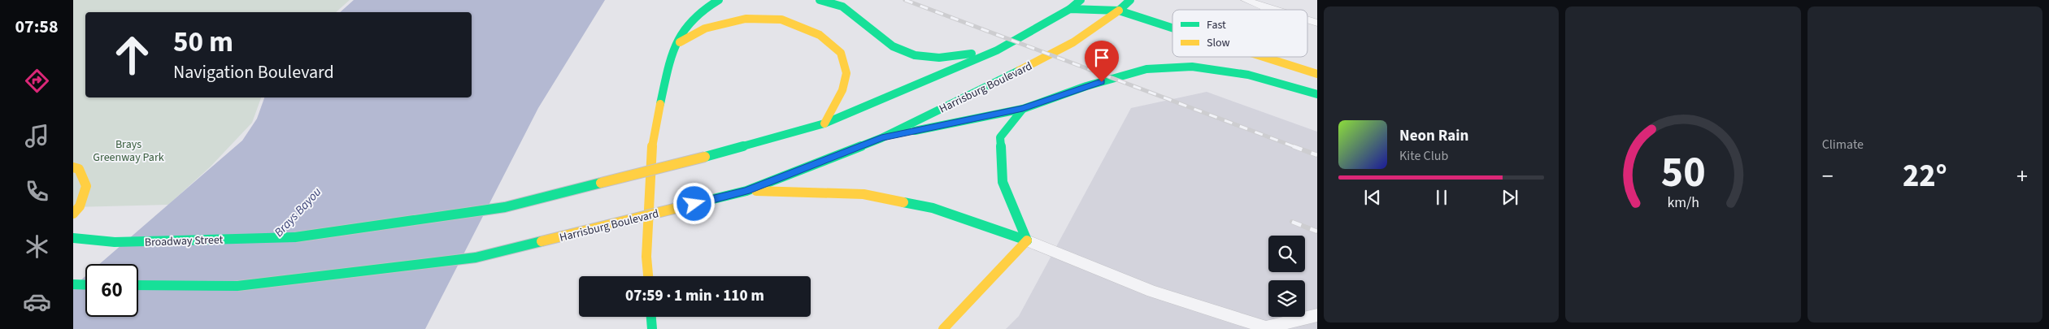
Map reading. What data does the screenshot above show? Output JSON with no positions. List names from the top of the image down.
{
  "streets": {
    "main road": ["Harrisburg Boulevard", "Broadway Street"]
  },
  "water": ["Brays Bayou"],
  "parks": ["Brays Greenway Park"],
  "legend": ["Fast", "Slow"],
  "page": {
    "tabs": "07:58",
    "tile": "Climate",
    "turn": ["50 m", "Navigation Boulevard"],
    "song": ["Neon Rain", "Kite Club"],
    "heat": ["−", "22°", "+"],
    "limit": "60",
    "trip": "07:59 · 1 min · 110 m",
    "gauge": ["50", "km/h"]
  }
}
